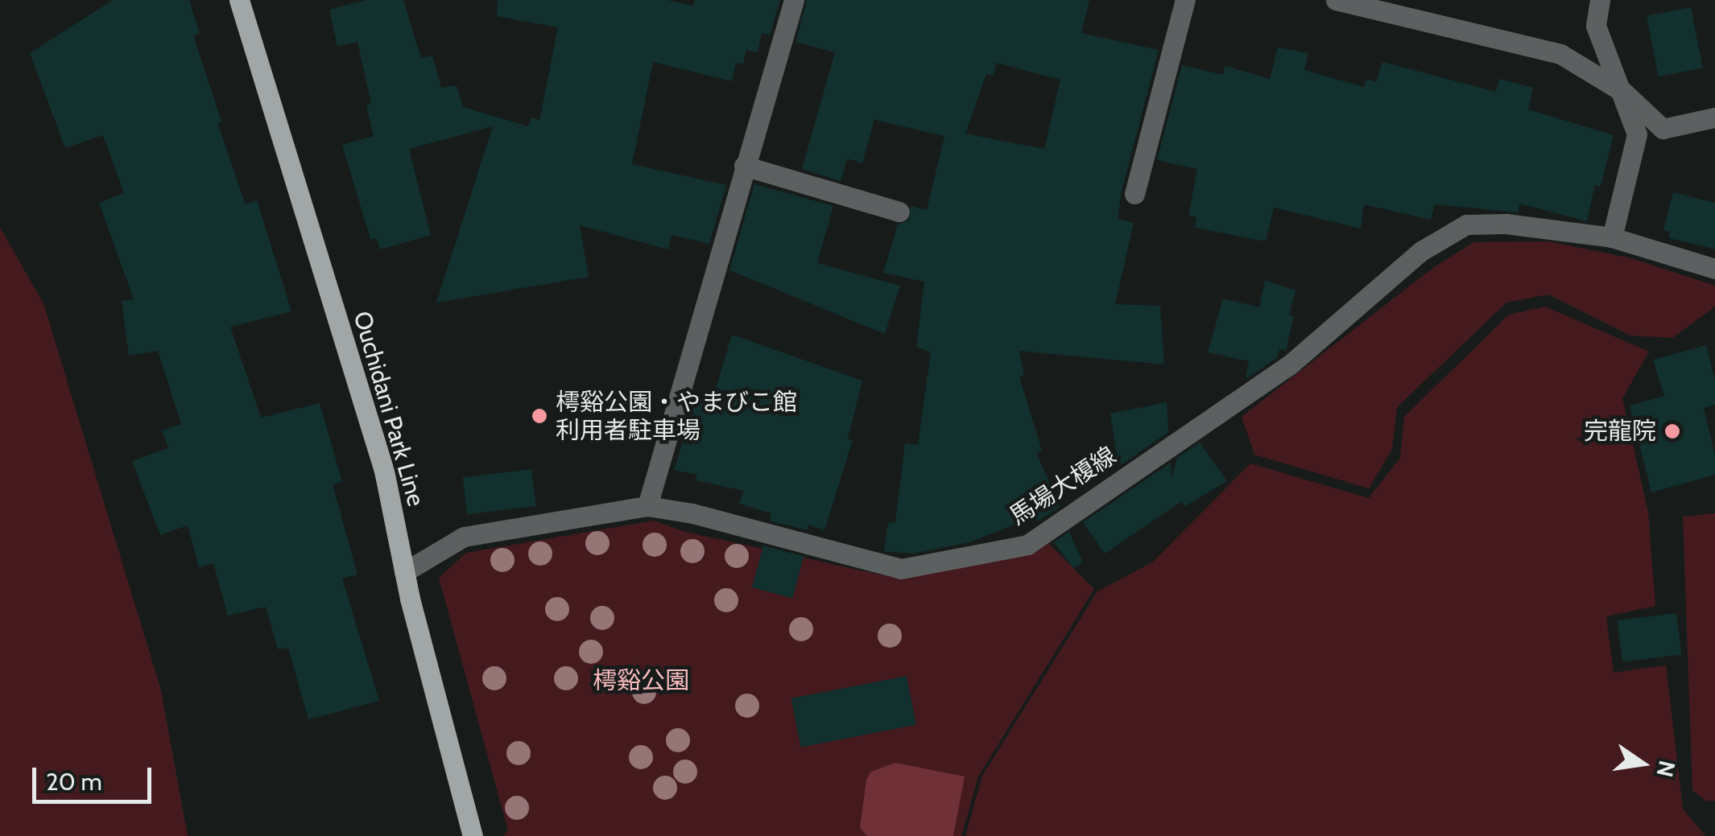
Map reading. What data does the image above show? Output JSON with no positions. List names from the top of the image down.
{
  "streets": {
    "main road": ["Ouchidani Park Line"],
    "street": ["馬場大榎線"]
  },
  "crossings": [
    ["Ouchidani Park Line", "馬場大榎線"]
  ],
  "parks": ["樗谿公園"],
  "places": ["樗谿公園・やまびこ館 利用者駐車場", "完龍院"],
  "scale_bar": "20 m",
  "north": "right"
}
